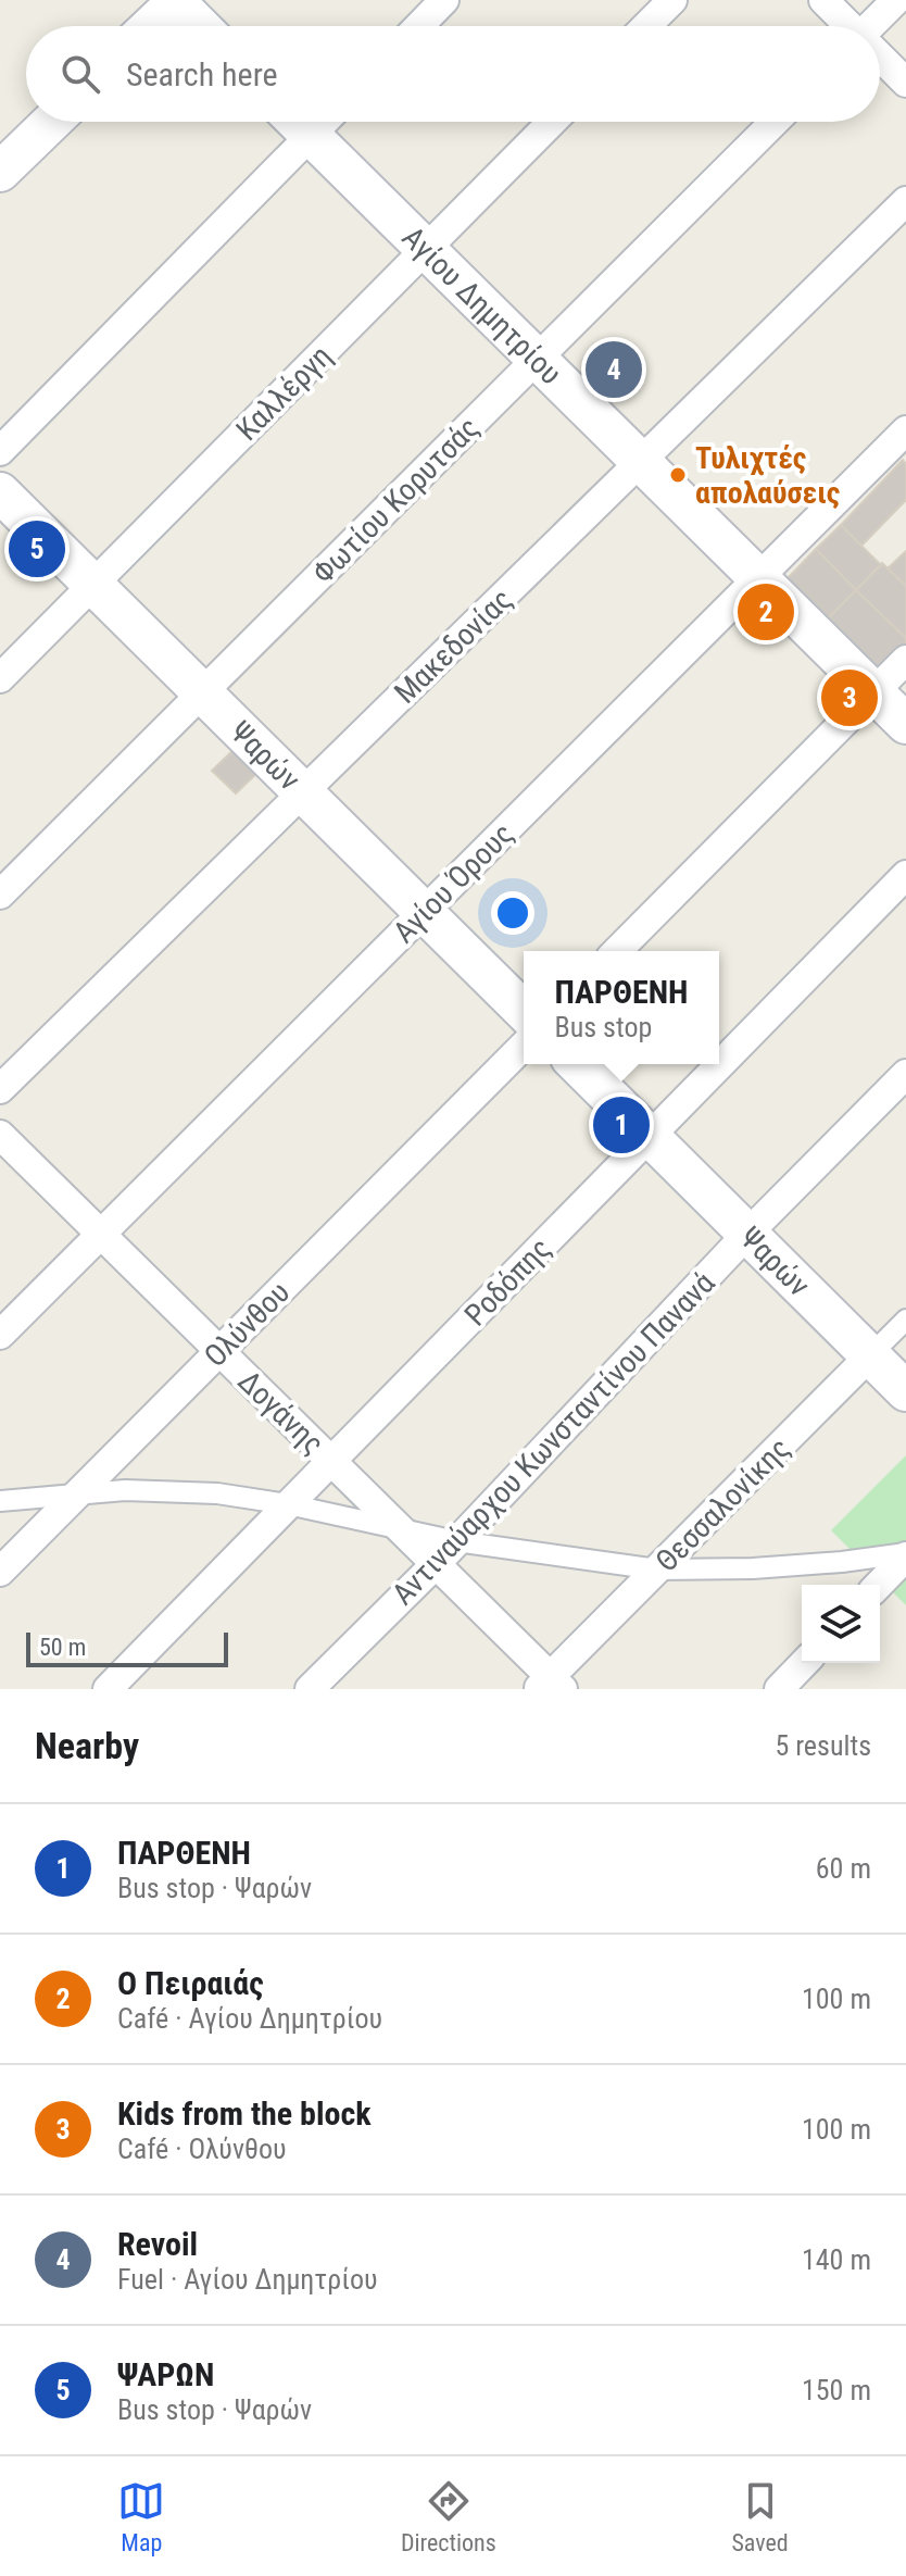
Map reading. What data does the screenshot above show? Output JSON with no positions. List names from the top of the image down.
{
  "streets": {
    "main road": ["Αγίου Δημητρίου", "Ψαρών"],
    "street": [
      "Καλλέργη",
      "Φωτίου Κορυτσάς",
      "Μακεδονίας",
      "Αγίου Όρους",
      "Ροδόπης",
      "Ολύνθου",
      "Δογάνης",
      "Αντιναύαρχου Κωνσταντίνου Πανανά",
      "Θεσσαλονίκης"
    ]
  },
  "crossings": [
    ["Αγίου Δημητρίου", "Καλλέργη"],
    ["Αγίου Δημητρίου", "Φωτίου Κορυτσάς"],
    ["Αγίου Δημητρίου", "Μακεδονίας"],
    ["Αγίου Δημητρίου", "Αγίου Όρους"],
    ["Καλλέργη", "Ψαρών"],
    ["Φωτίου Κορυτσάς", "Ψαρών"],
    ["Μακεδονίας", "Ψαρών"],
    ["Ψαρών", "Αγίου Όρους"],
    ["Ψαρών", "Ροδόπης"],
    ["Ψαρών", "Αντιναύαρχου Κωνσταντίνου Πανανά"],
    ["Ψαρών", "Θεσσαλονίκης"],
    ["Αγίου Όρους", "Δογάνης"],
    ["Ροδόπης", "Δογάνης"],
    ["Ολύνθου", "Δογάνης"],
    ["Δογάνης", "Αντιναύαρχου Κωνσταντίνου Πανανά"],
    ["Δογάνης", "Θεσσαλονίκης"]
  ],
  "places": ["Τυλιχτές απολαύσεις"],
  "scale_bar": "50 m",
  "page": {
    "search": "Search here",
    "pins": [
      "4",
      "5",
      "2",
      "3",
      "1"
    ],
    "popup": ["ΠΑΡΘΕΝΗ", "Bus stop"],
    "scale": "50 m",
    "heading": ["Nearby", "5 results"],
    "list": [
      {
        "mark": "1",
        "name": "ΠΑΡΘΕΝΗ",
        "note": "Bus stop · Ψαρών",
        "value": "60 m"
      },
      {
        "mark": "2",
        "name": "Ο Πειραιάς",
        "note": "Café · Αγίου Δημητρίου",
        "value": "100 m"
      },
      {
        "mark": "3",
        "name": "Kids from the block",
        "note": "Café · Ολύνθου",
        "value": "100 m"
      },
      {
        "mark": "4",
        "name": "Revoil",
        "note": "Fuel · Αγίου Δημητρίου",
        "value": "140 m"
      },
      {
        "mark": "5",
        "name": "ΨΑΡΩΝ",
        "note": "Bus stop · Ψαρών",
        "value": "150 m"
      }
    ],
    "nav": ["Map", "Directions", "Saved"]
  }
}
